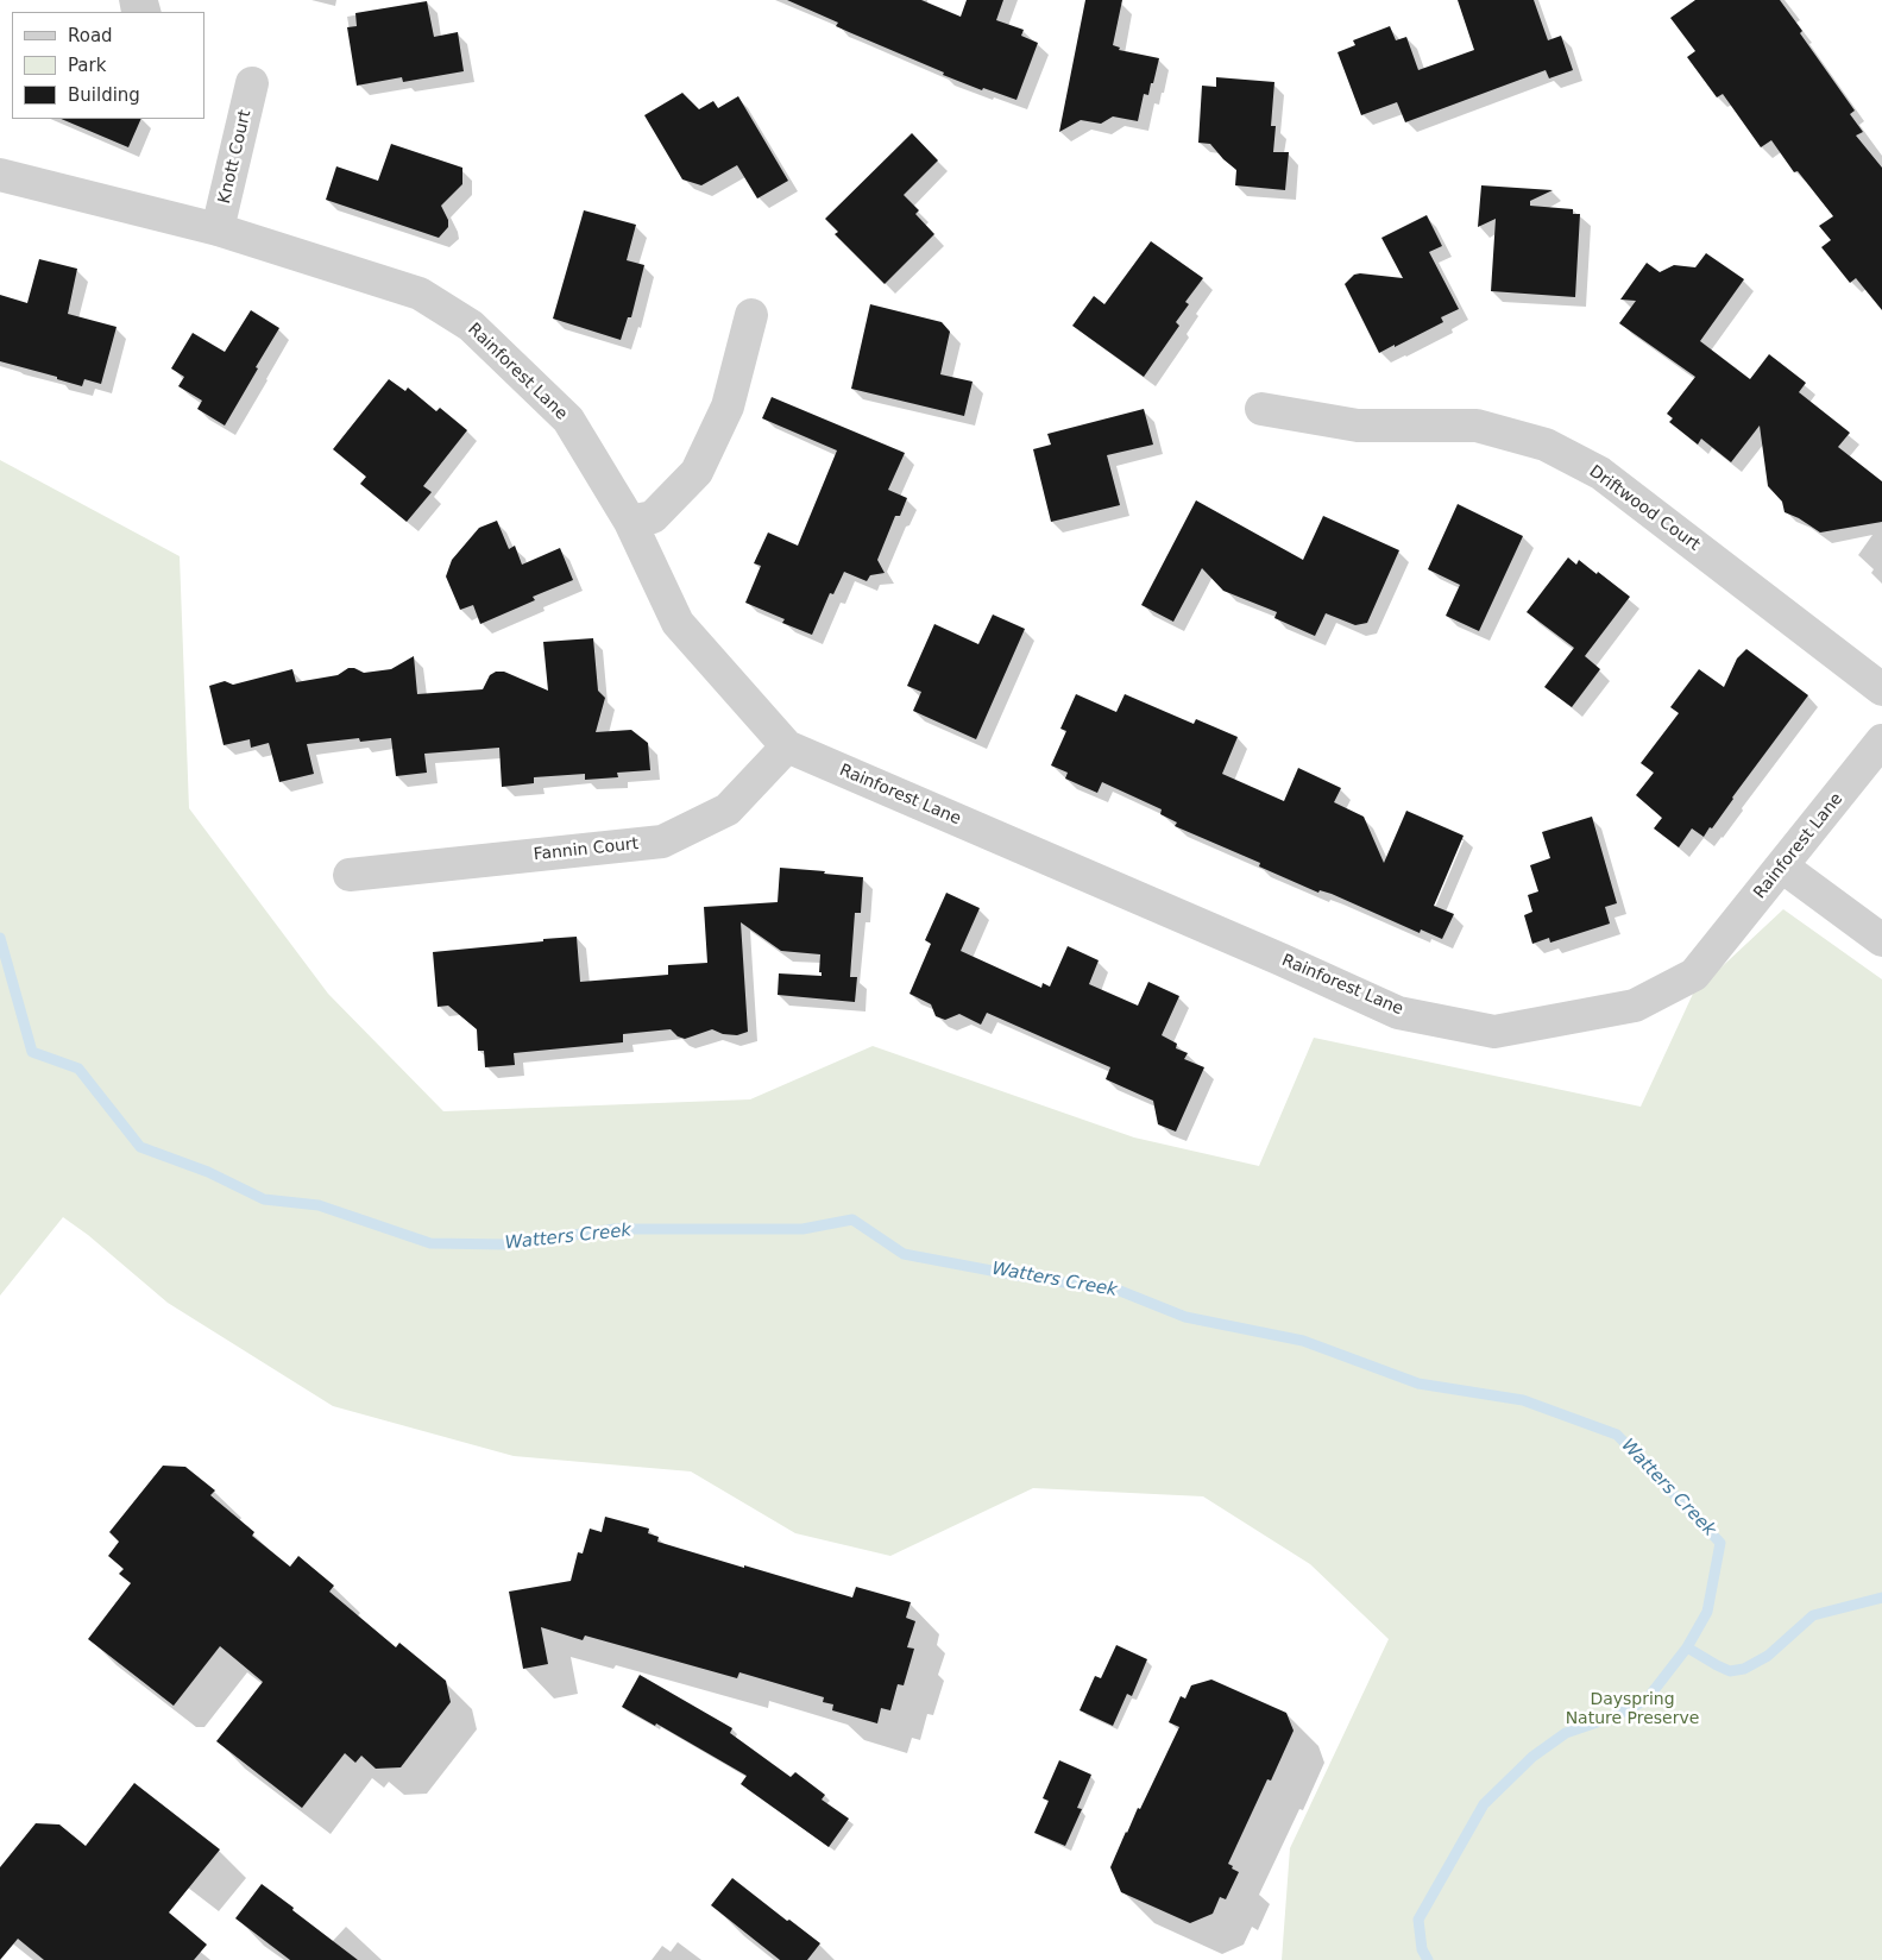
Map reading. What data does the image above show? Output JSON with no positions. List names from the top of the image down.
{
  "streets": {
    "street": [
      "Knott Court",
      "Rainforest Lane",
      "Driftwood Court",
      "Fannin Court"
    ]
  },
  "crossings": [
    ["Knott Court", "Rainforest Lane"],
    ["Rainforest Lane", "Fannin Court"]
  ],
  "water": ["Watters Creek"],
  "parks": ["Dayspring Nature Preserve"],
  "legend": ["Road", "Park", "Building"]
}
